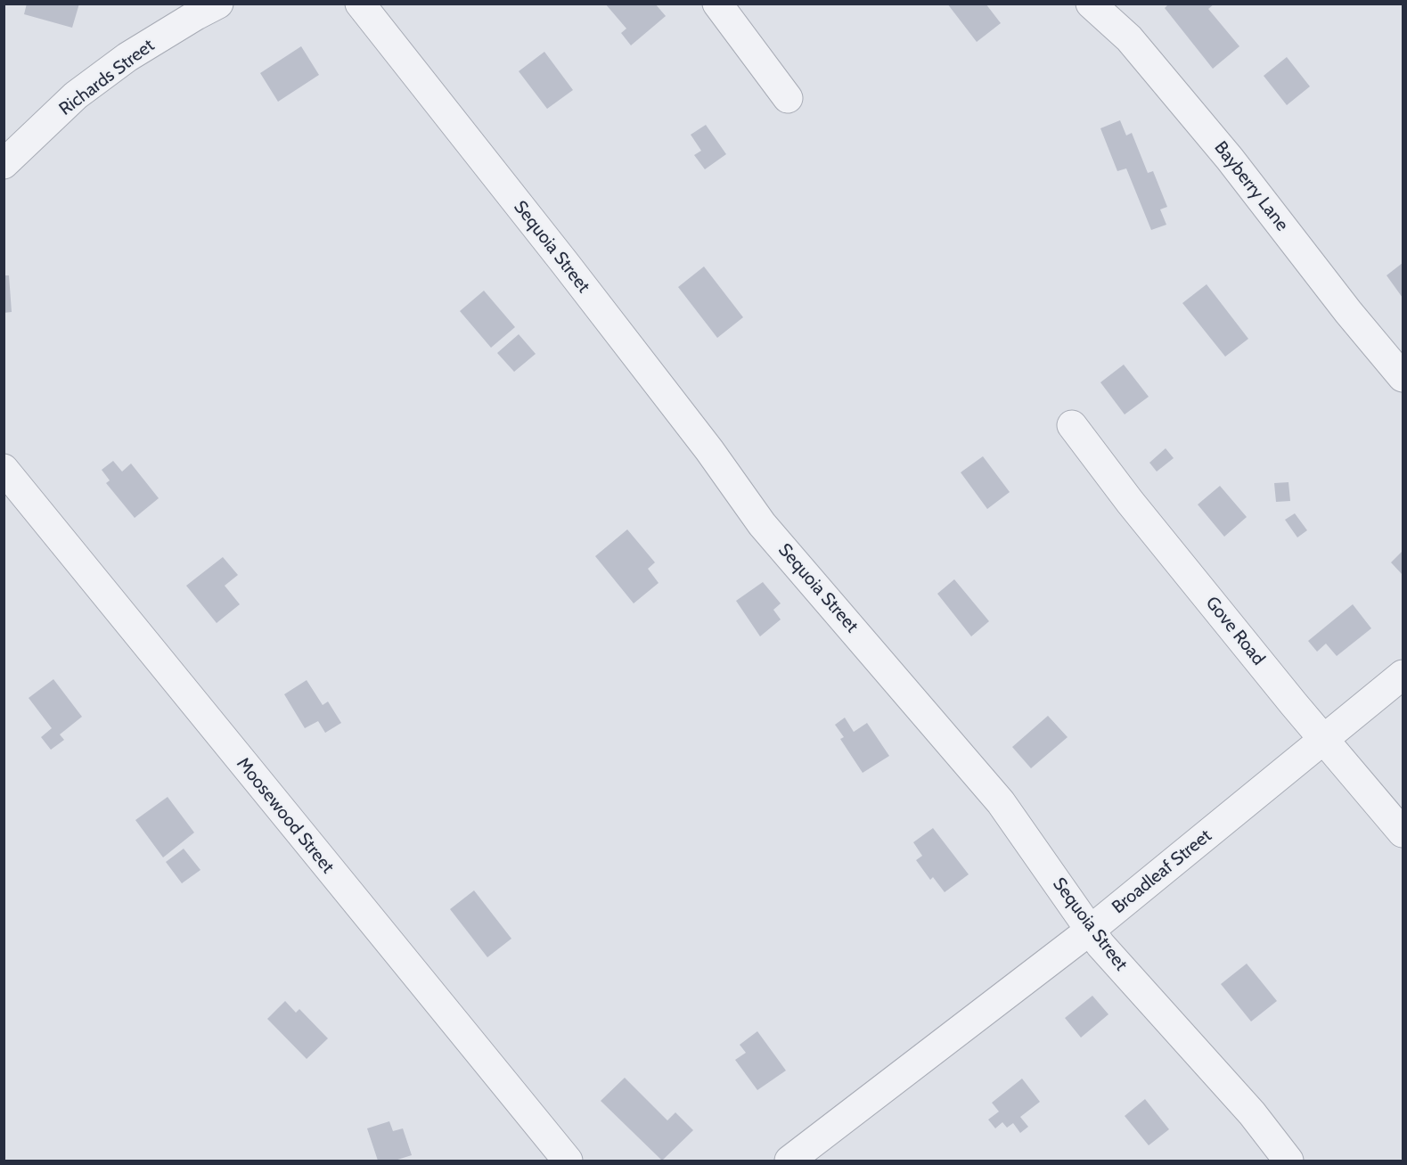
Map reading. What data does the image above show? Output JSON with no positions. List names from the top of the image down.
{
  "streets": {
    "street": [
      "Richards Street",
      "Bayberry Lane",
      "Sequoia Street",
      "Gove Road",
      "Moosewood Street",
      "Broadleaf Street"
    ]
  },
  "crossings": [
    ["Sequoia Street", "Broadleaf Street"],
    ["Gove Road", "Broadleaf Street"]
  ]
}
